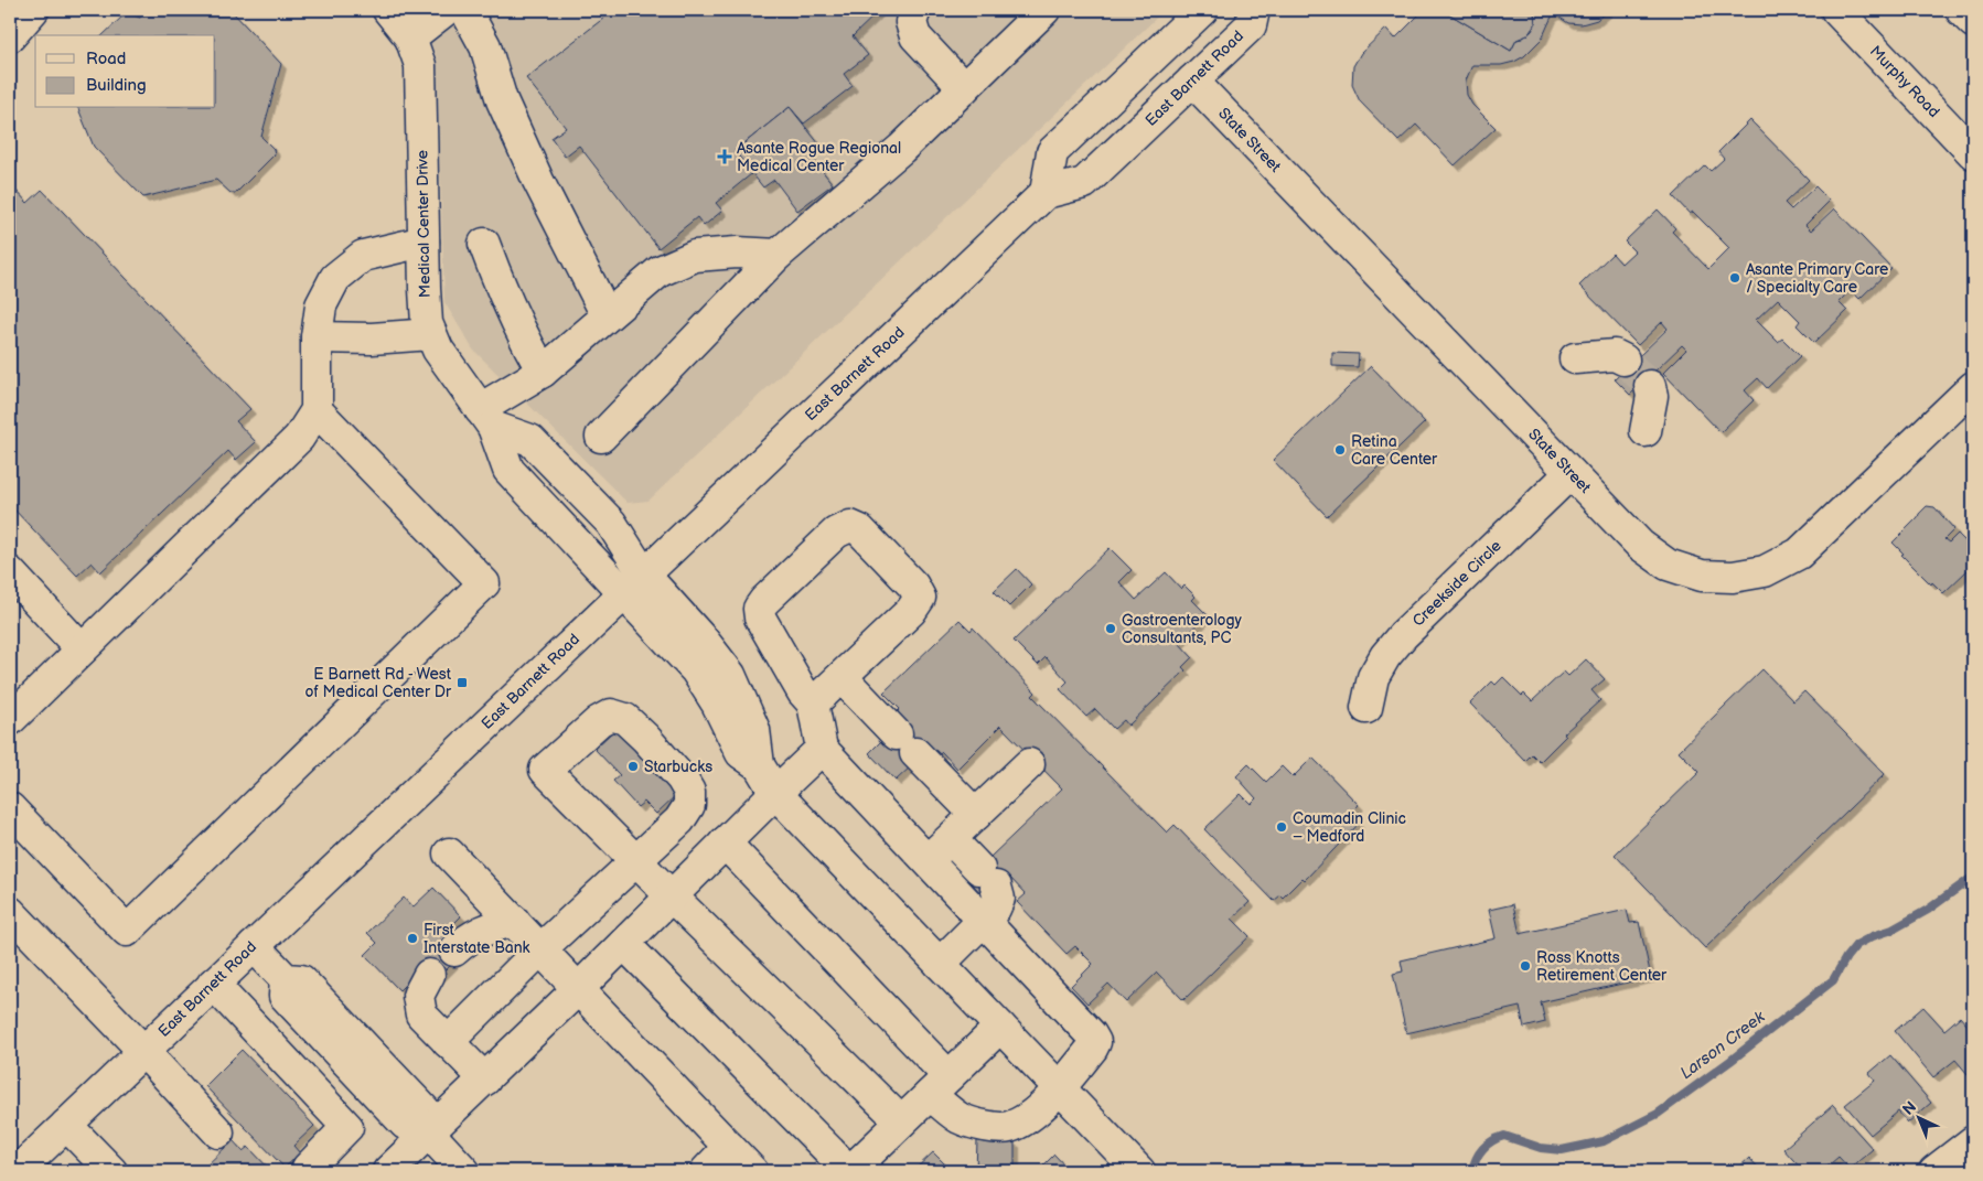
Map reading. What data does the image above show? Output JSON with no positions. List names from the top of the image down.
{
  "streets": {
    "street": [
      "East Barnett Road",
      "Murphy Road",
      "State Street",
      "Medical Center Drive",
      "Creekside Circle"
    ]
  },
  "crossings": [
    ["East Barnett Road", "State Street"],
    ["East Barnett Road", "Medical Center Drive"],
    ["State Street", "Creekside Circle"]
  ],
  "water": ["Larson Creek"],
  "places": {
    "health": ["Asante Rogue Regional Medical Center"],
    "other": [
      "Asante Primary Care / Specialty Care",
      "Retina Care Center",
      "Gastroenterology Consultants, PC",
      "Starbucks",
      "Coumadin Clinic – Medford",
      "First Interstate Bank",
      "Ross Knotts Retirement Center"
    ],
    "transit": ["E Barnett Rd - West of Medical Center Dr"]
  },
  "legend": ["Road", "Building"],
  "north": "top left"
}
